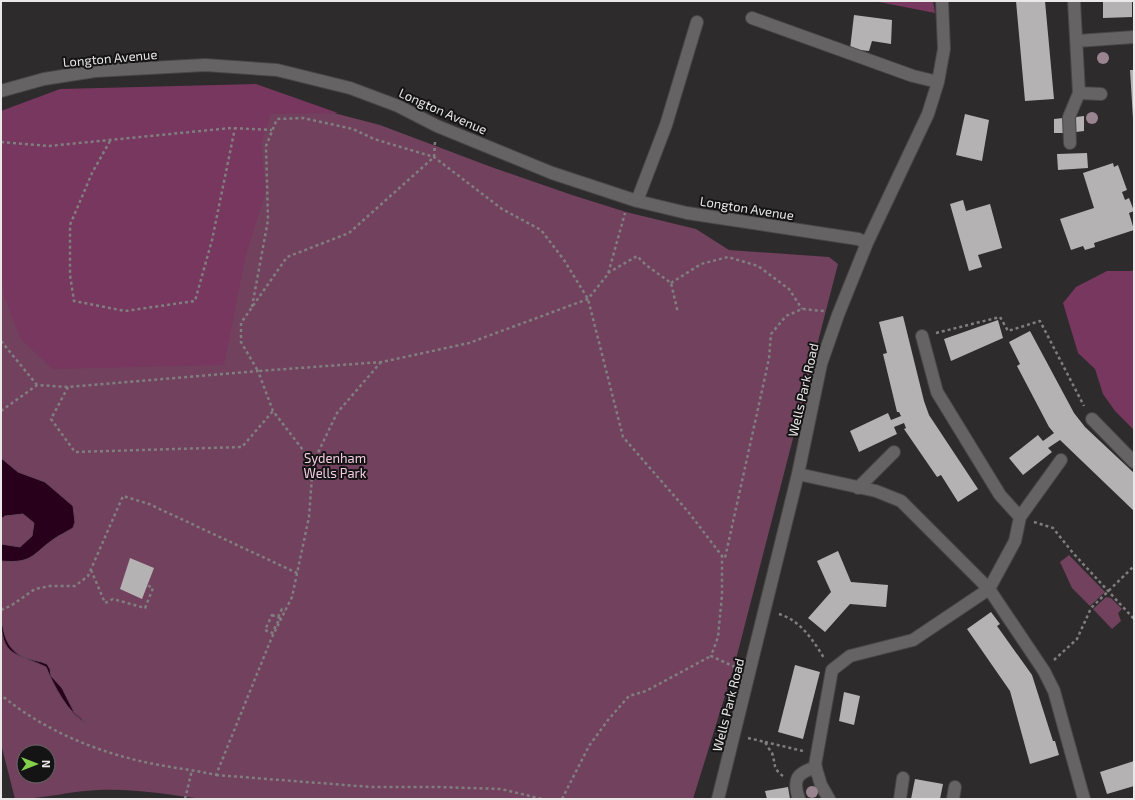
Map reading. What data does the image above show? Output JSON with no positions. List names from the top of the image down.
{
  "streets": {
    "street": ["Longton Avenue", "Wells Park Road"]
  },
  "crossings": [
    ["Longton Avenue", "Wells Park Road"]
  ],
  "parks": ["Sydenham Wells Park"],
  "north": "right"
}
